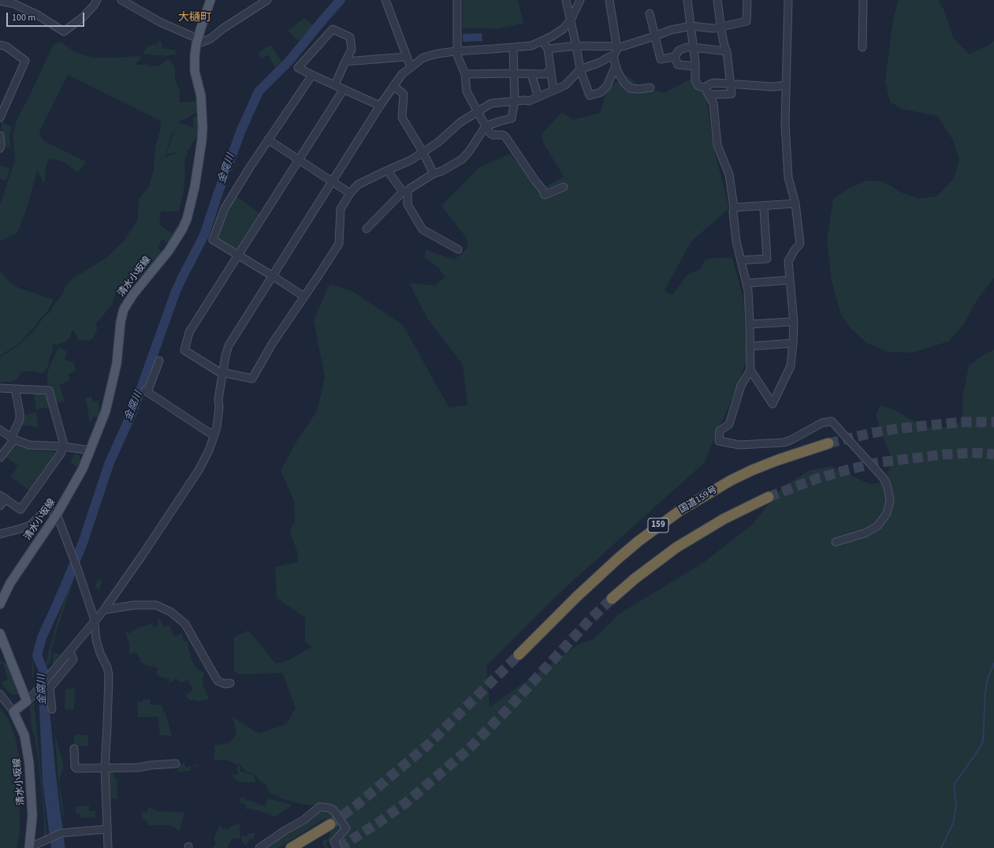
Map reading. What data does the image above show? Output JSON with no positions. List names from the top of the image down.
{
  "streets": {
    "highway": ["国道159号", "159"],
    "main road": ["清水小坂線"]
  },
  "districts": ["大樋町"],
  "water": ["金腐川"],
  "scale_bar": "100 m"
}
